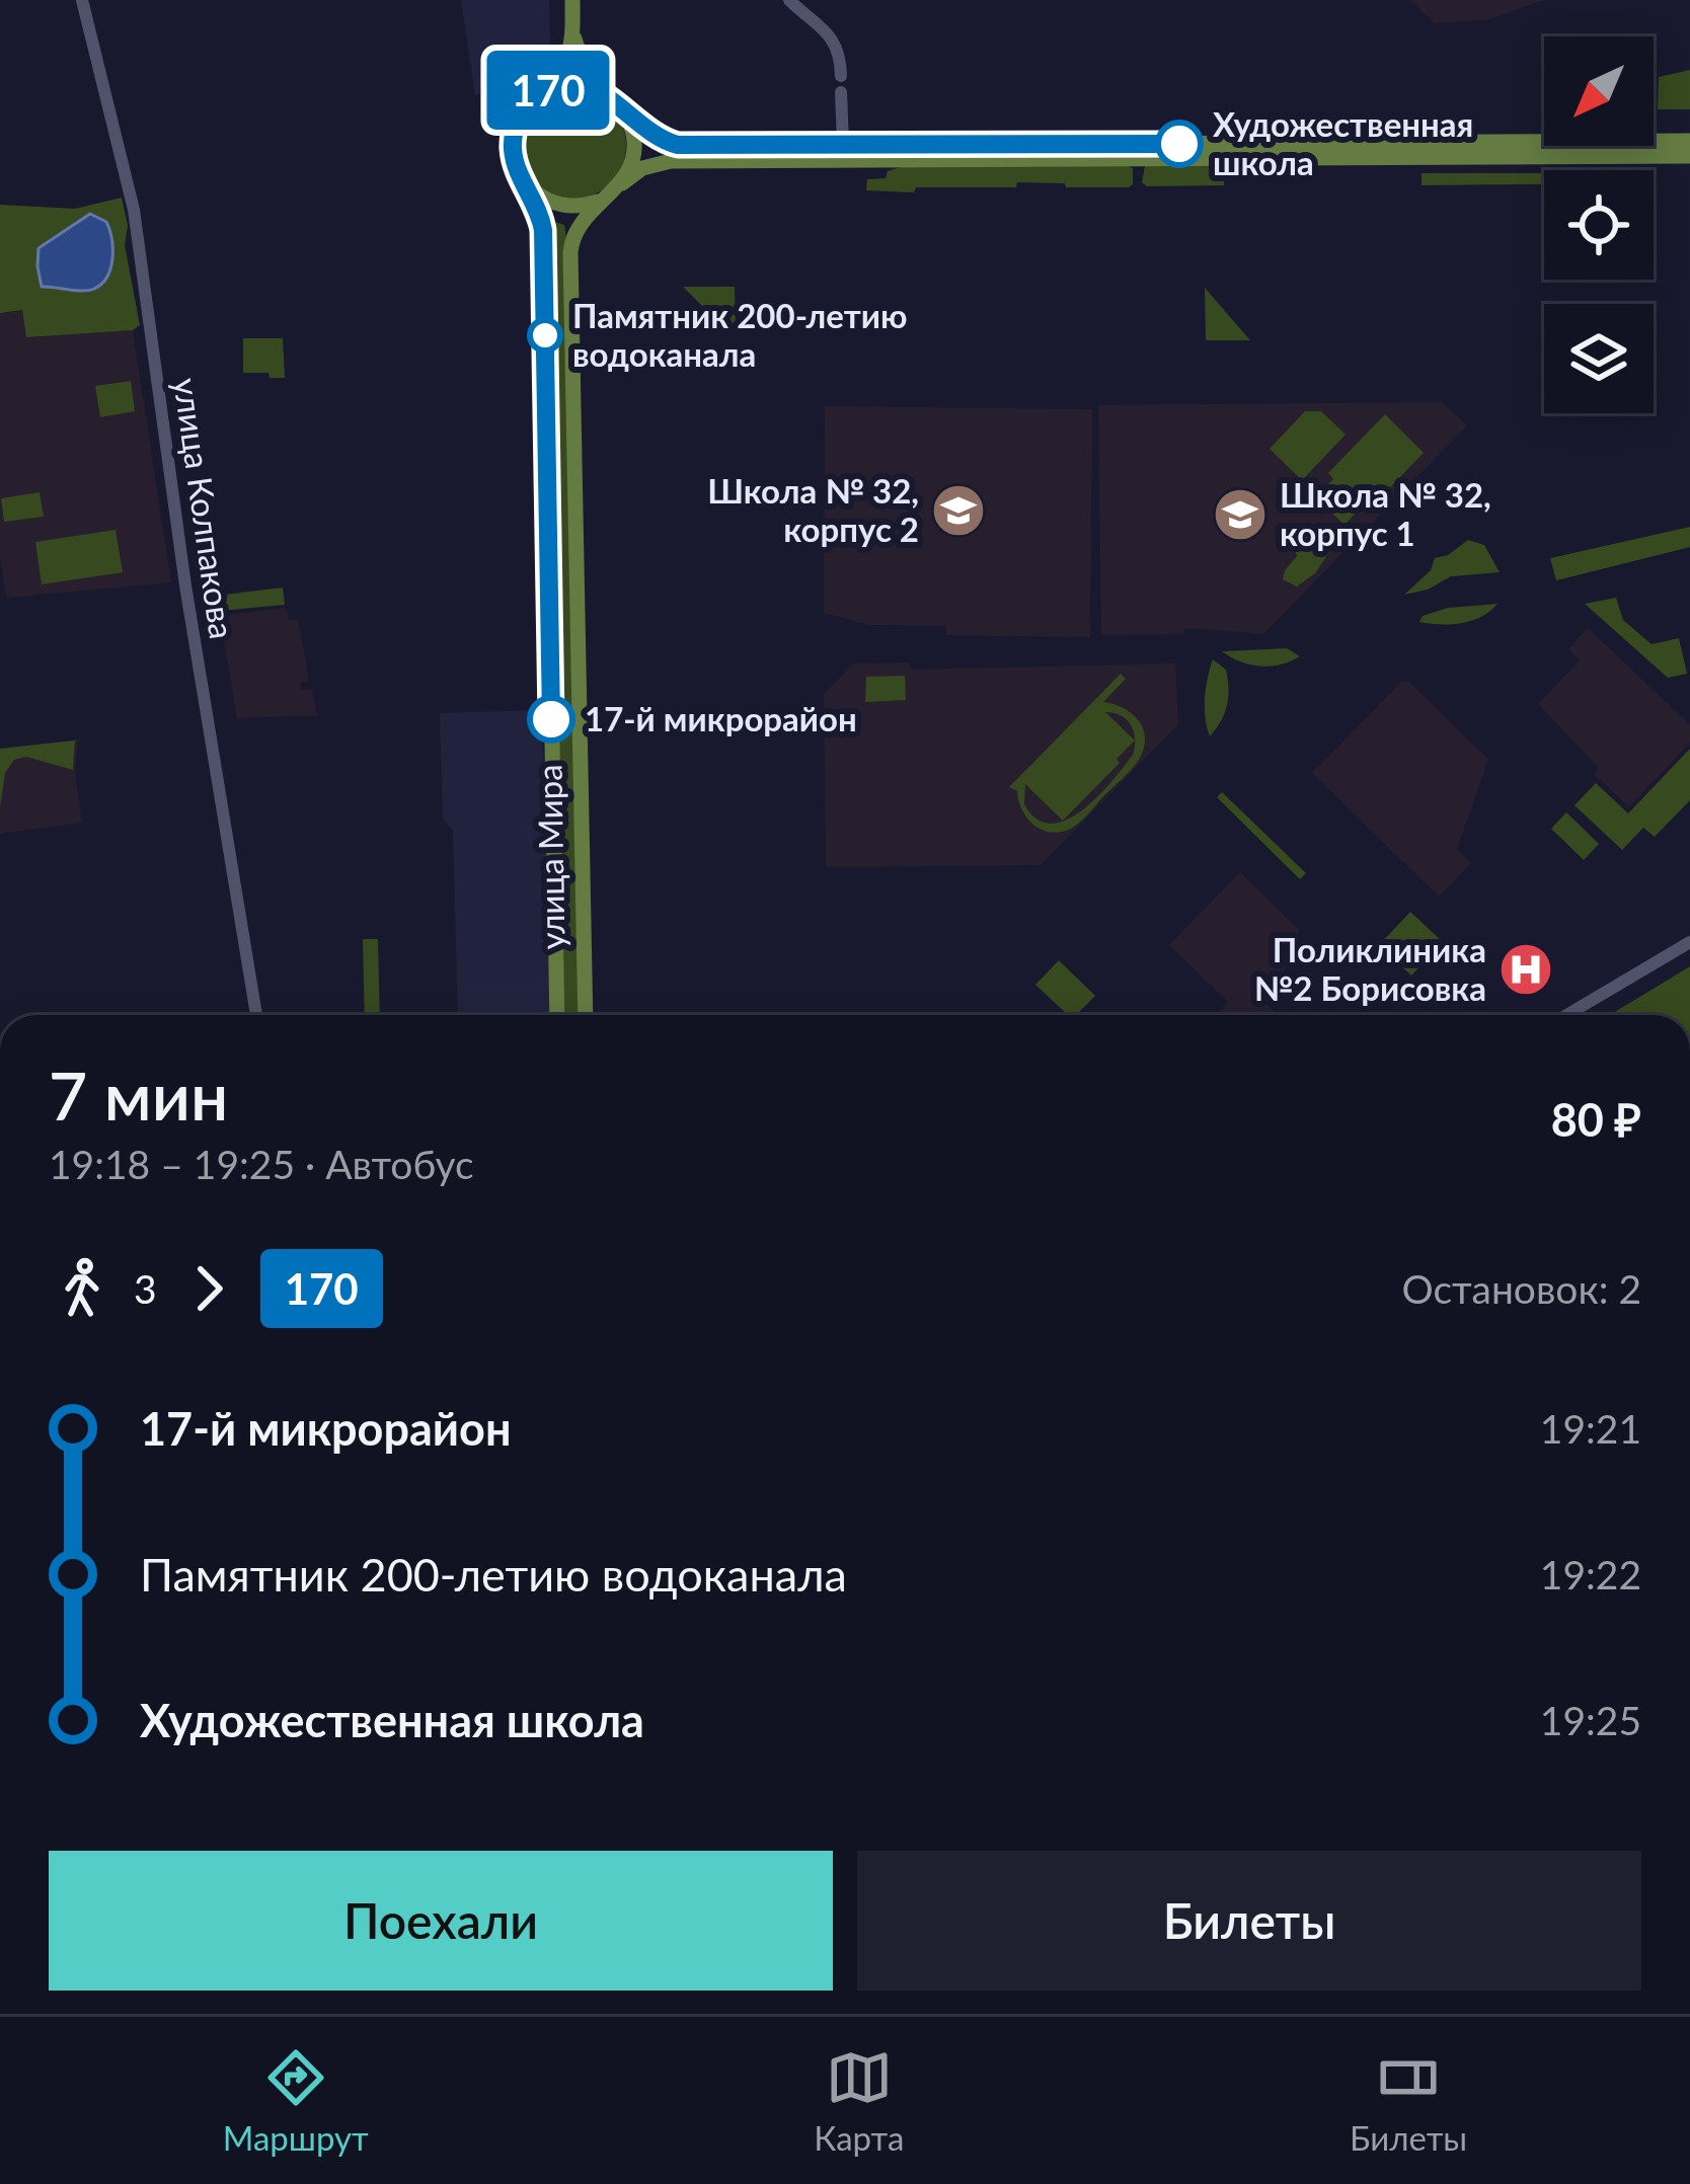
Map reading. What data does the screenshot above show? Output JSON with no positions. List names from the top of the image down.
{
  "streets": {
    "main road": ["улица Мира"],
    "street": ["улица Колпакова"]
  },
  "places": {
    "other": ["Художественная школа", "Памятник 200-летию водоканала", "17-й микрорайон"],
    "school or university": ["Школа № 32, корпус 2", "Школа № 32, корпус 1"],
    "hospital": ["Поликлиника №2 Борисовка"]
  },
  "lines": ["bus line 170"],
  "north": "bottom left",
  "page": {
    "on_map": "170",
    "heading": ["7 мин", "19:18 – 19:25 · Автобус", "80 ₽"],
    "legs": ["3", "170", "Остановок: 2"],
    "list": [
      {
        "name": "17-й микрорайон",
        "value": "19:21"
      },
      {
        "name": "Памятник 200-летию водоканала",
        "value": "19:22"
      },
      {
        "name": "Художественная школа",
        "value": "19:25"
      }
    ],
    "buttons": ["Поехали", "Билеты"],
    "tabs": ["Маршрут", "Карта", "Билеты"]
  }
}
